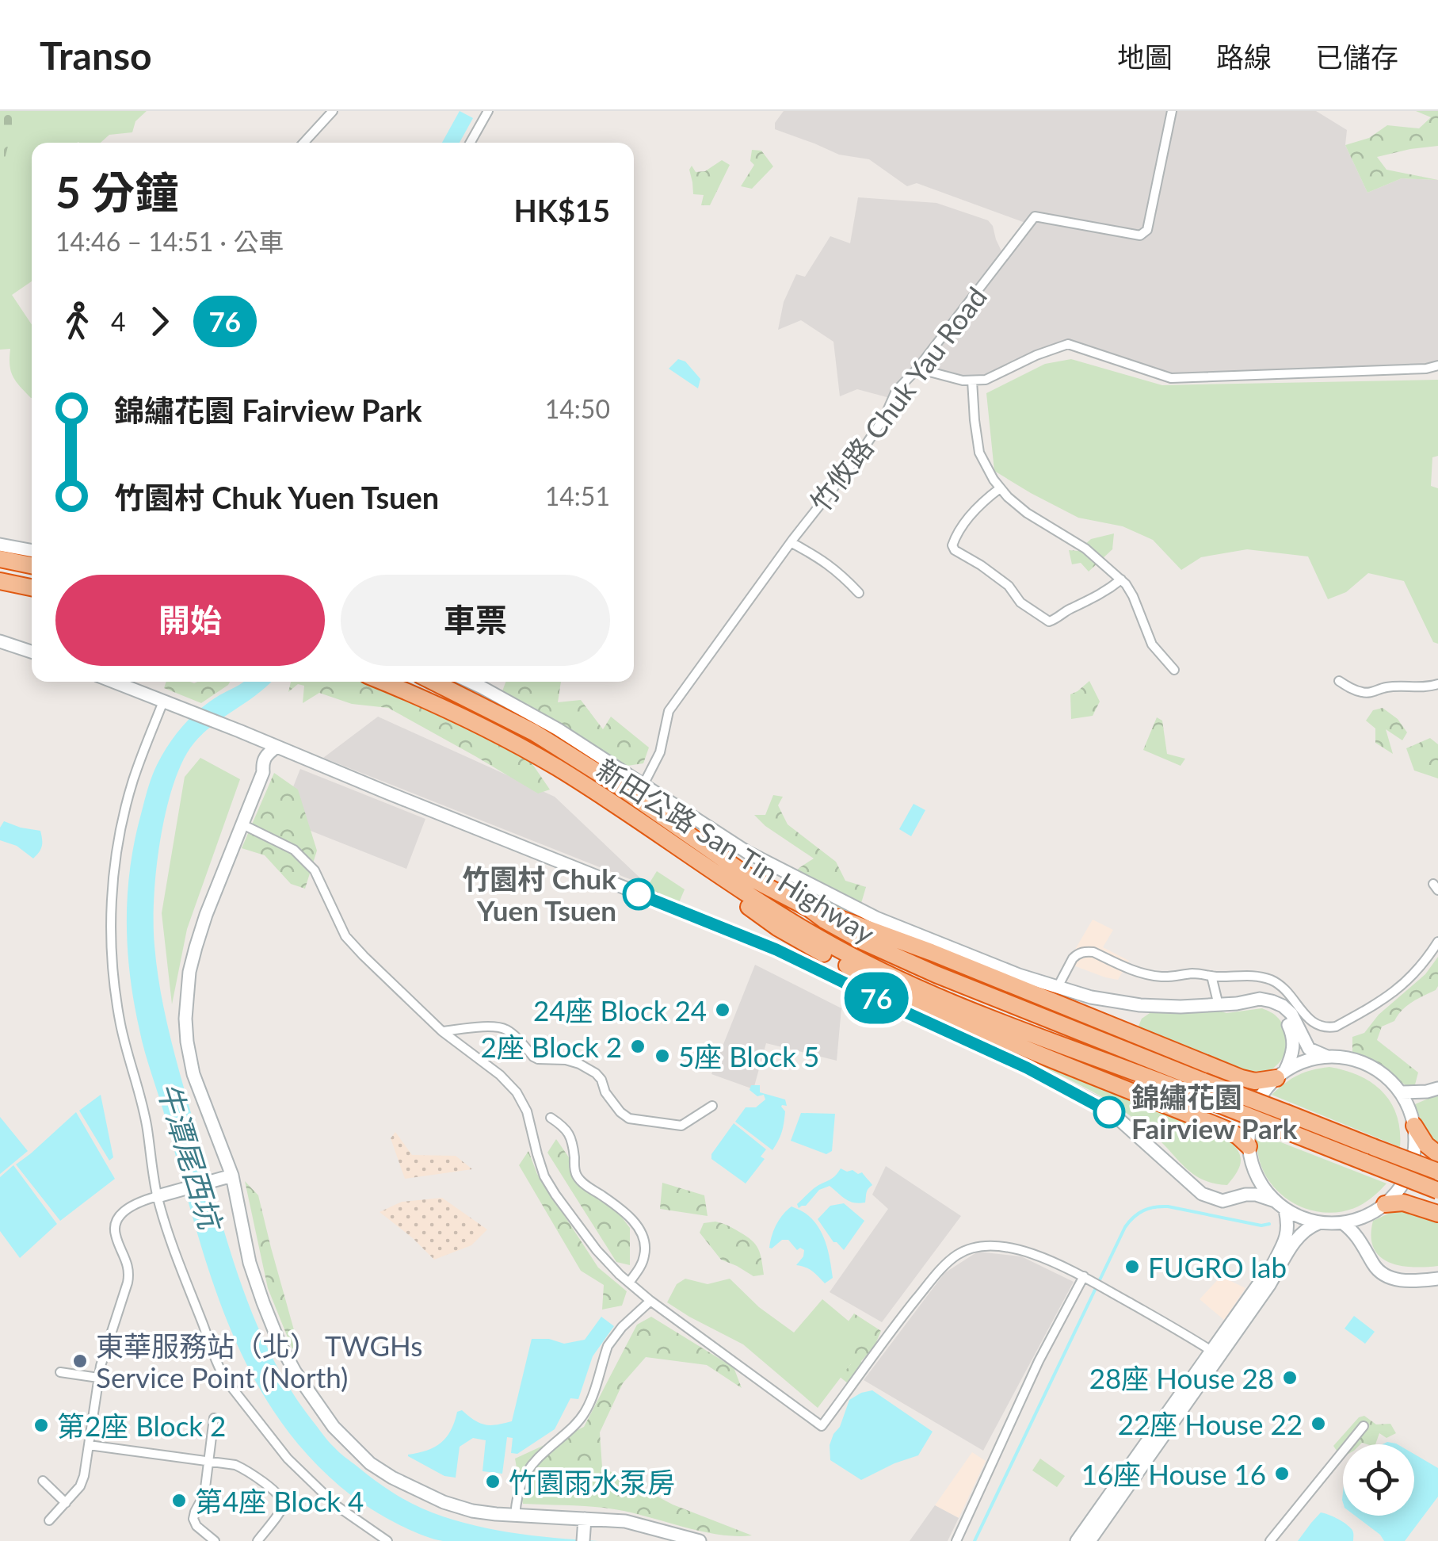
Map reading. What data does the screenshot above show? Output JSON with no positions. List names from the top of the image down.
{
  "streets": {
    "highway": ["新田公路 San Tin Highway"],
    "street": ["竹攸路 Chuk Yau Road"]
  },
  "water": ["牛潭尾西坑"],
  "places": [
    "竹園村 Chuk Yuen Tsuen",
    "24座 Block 24",
    "2座 Block 2",
    "5座 Block 5",
    "錦繡花園 Fairview Park",
    "FUGRO lab",
    "東華服務站（北） TWGHs Service Point (North)",
    "28座 House 28",
    "22座 House 22",
    "第2座 Block 2",
    "16座 House 16",
    "竹園雨水泵房",
    "第4座 Block 4"
  ],
  "lines": ["bus line 76"],
  "page": {
    "header": "Transo",
    "nav": ["地圖", "路線", "已儲存"],
    "on_map": "76",
    "heading": ["5 分鐘", "14:46 – 14:51 · 公車", "HK$15"],
    "legs": ["4", "76"],
    "list": [
      {
        "name": "錦繡花園 Fairview Park",
        "value": "14:50"
      },
      {
        "name": "竹園村 Chuk Yuen Tsuen",
        "value": "14:51"
      }
    ],
    "buttons": ["開始", "車票"]
  }
}
